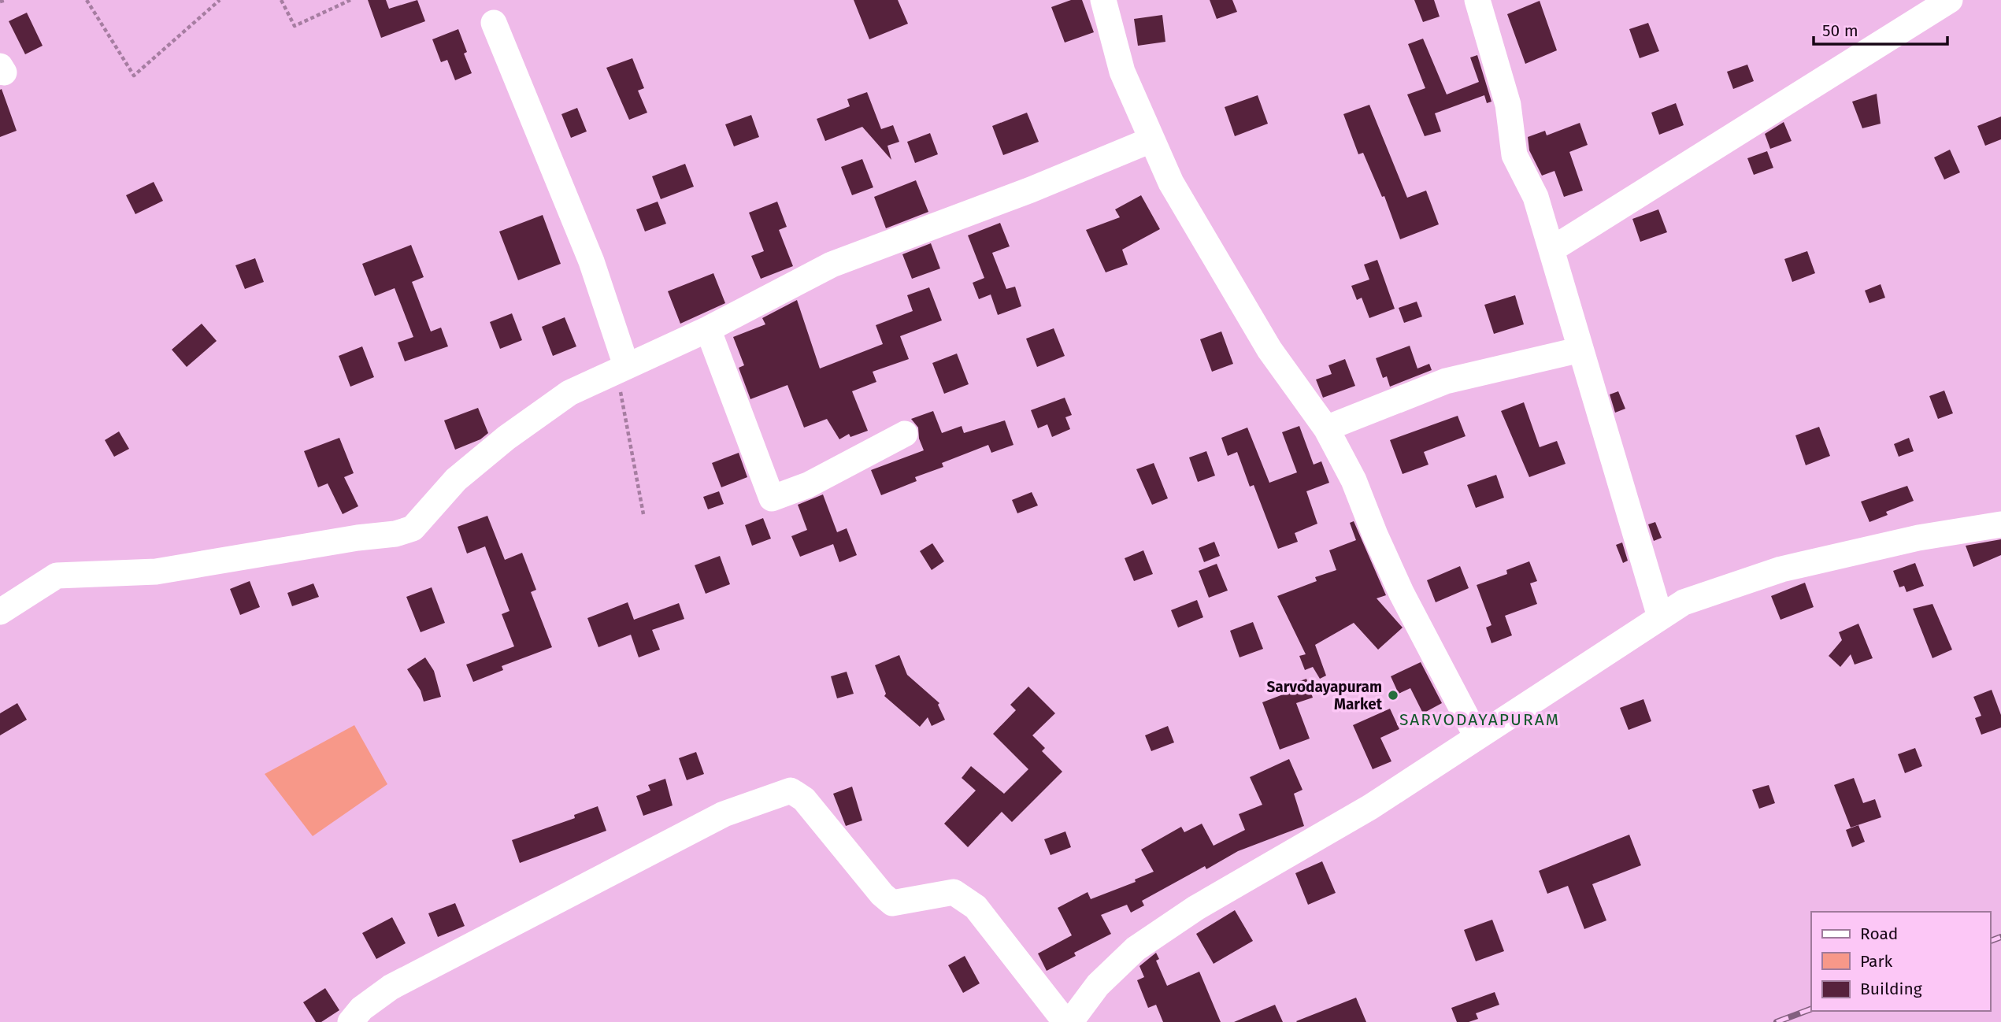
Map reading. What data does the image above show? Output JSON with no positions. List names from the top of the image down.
{
  "districts": ["SARVODAYAPURAM"],
  "places": ["Sarvodayapuram Market"],
  "legend": ["Road", "Park", "Building"],
  "scale_bar": "50 m"
}
